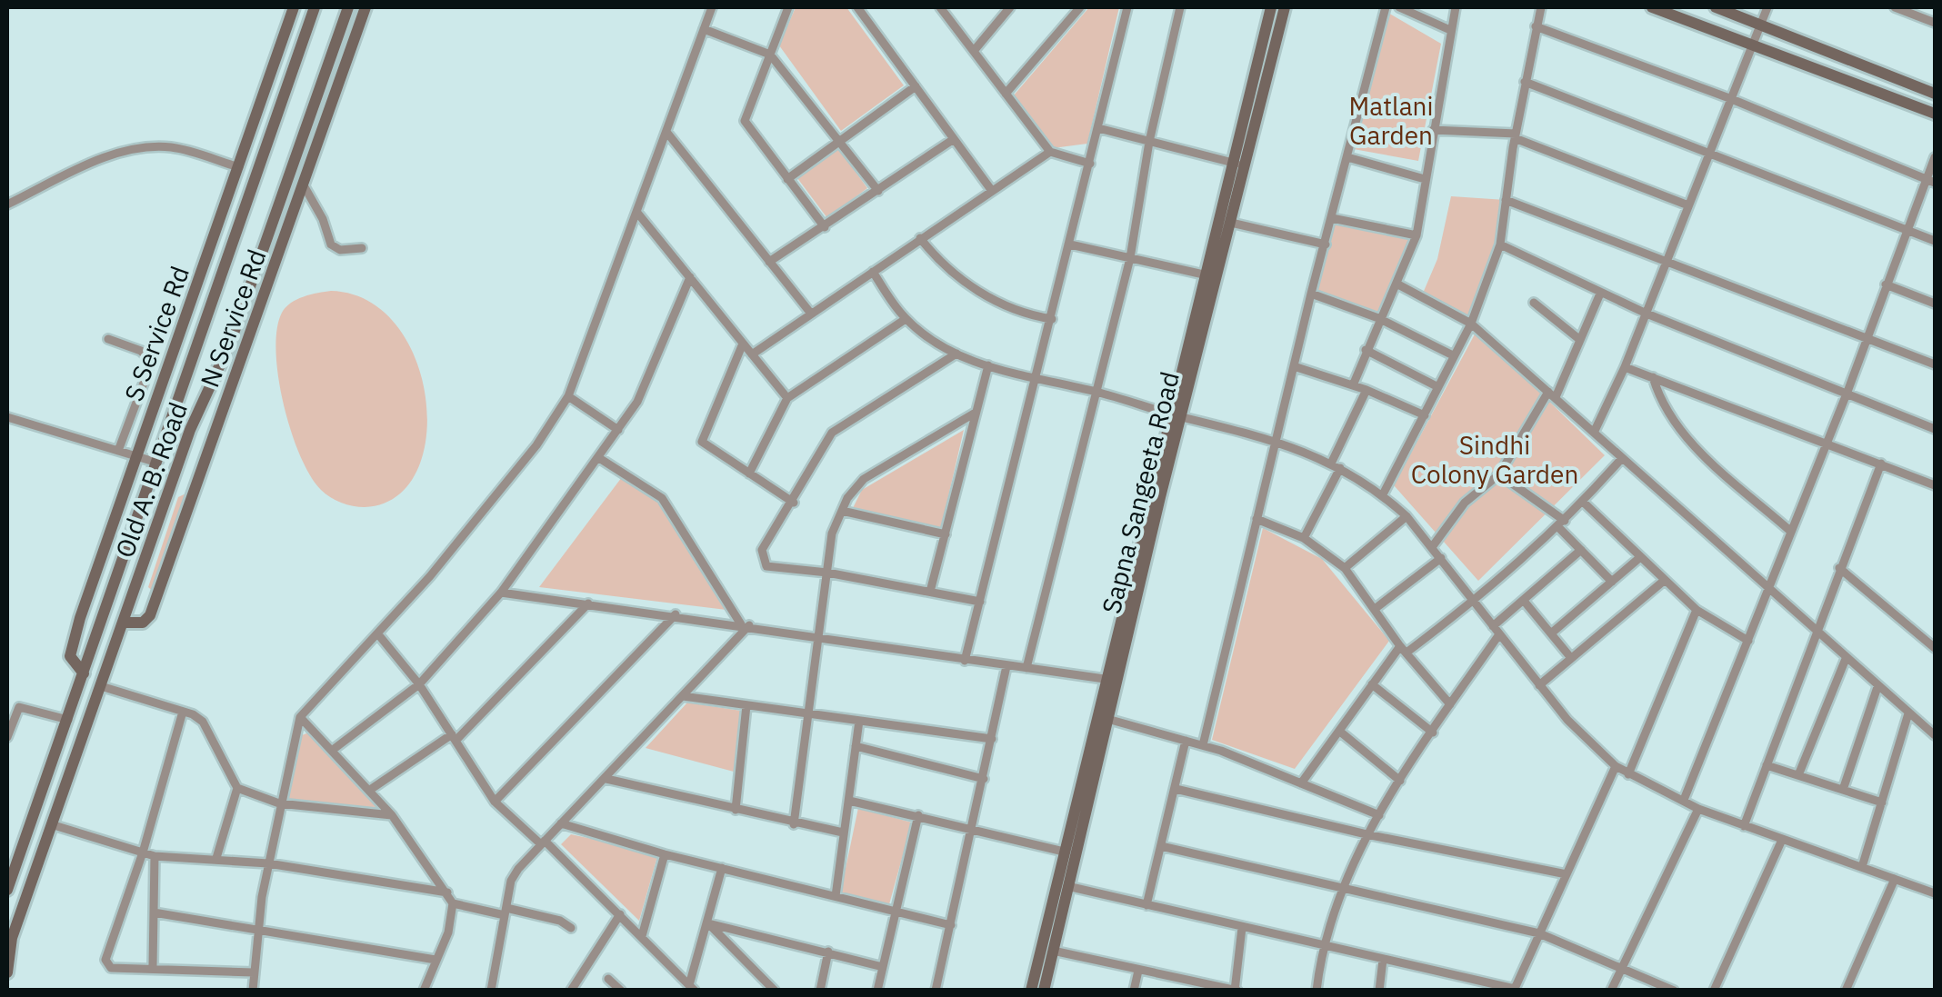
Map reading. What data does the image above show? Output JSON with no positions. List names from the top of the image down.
{
  "streets": {
    "main road": [
      "N Service Rd",
      "S Service Rd",
      "Old A. B. Road",
      "Sapna Sangeeta Road"
    ]
  },
  "crossings": [
    ["N Service Rd", "Old A. B. Road"],
    ["S Service Rd", "Old A. B. Road"]
  ],
  "parks": ["Matlani Garden", "Sindhi Colony Garden"]
}
